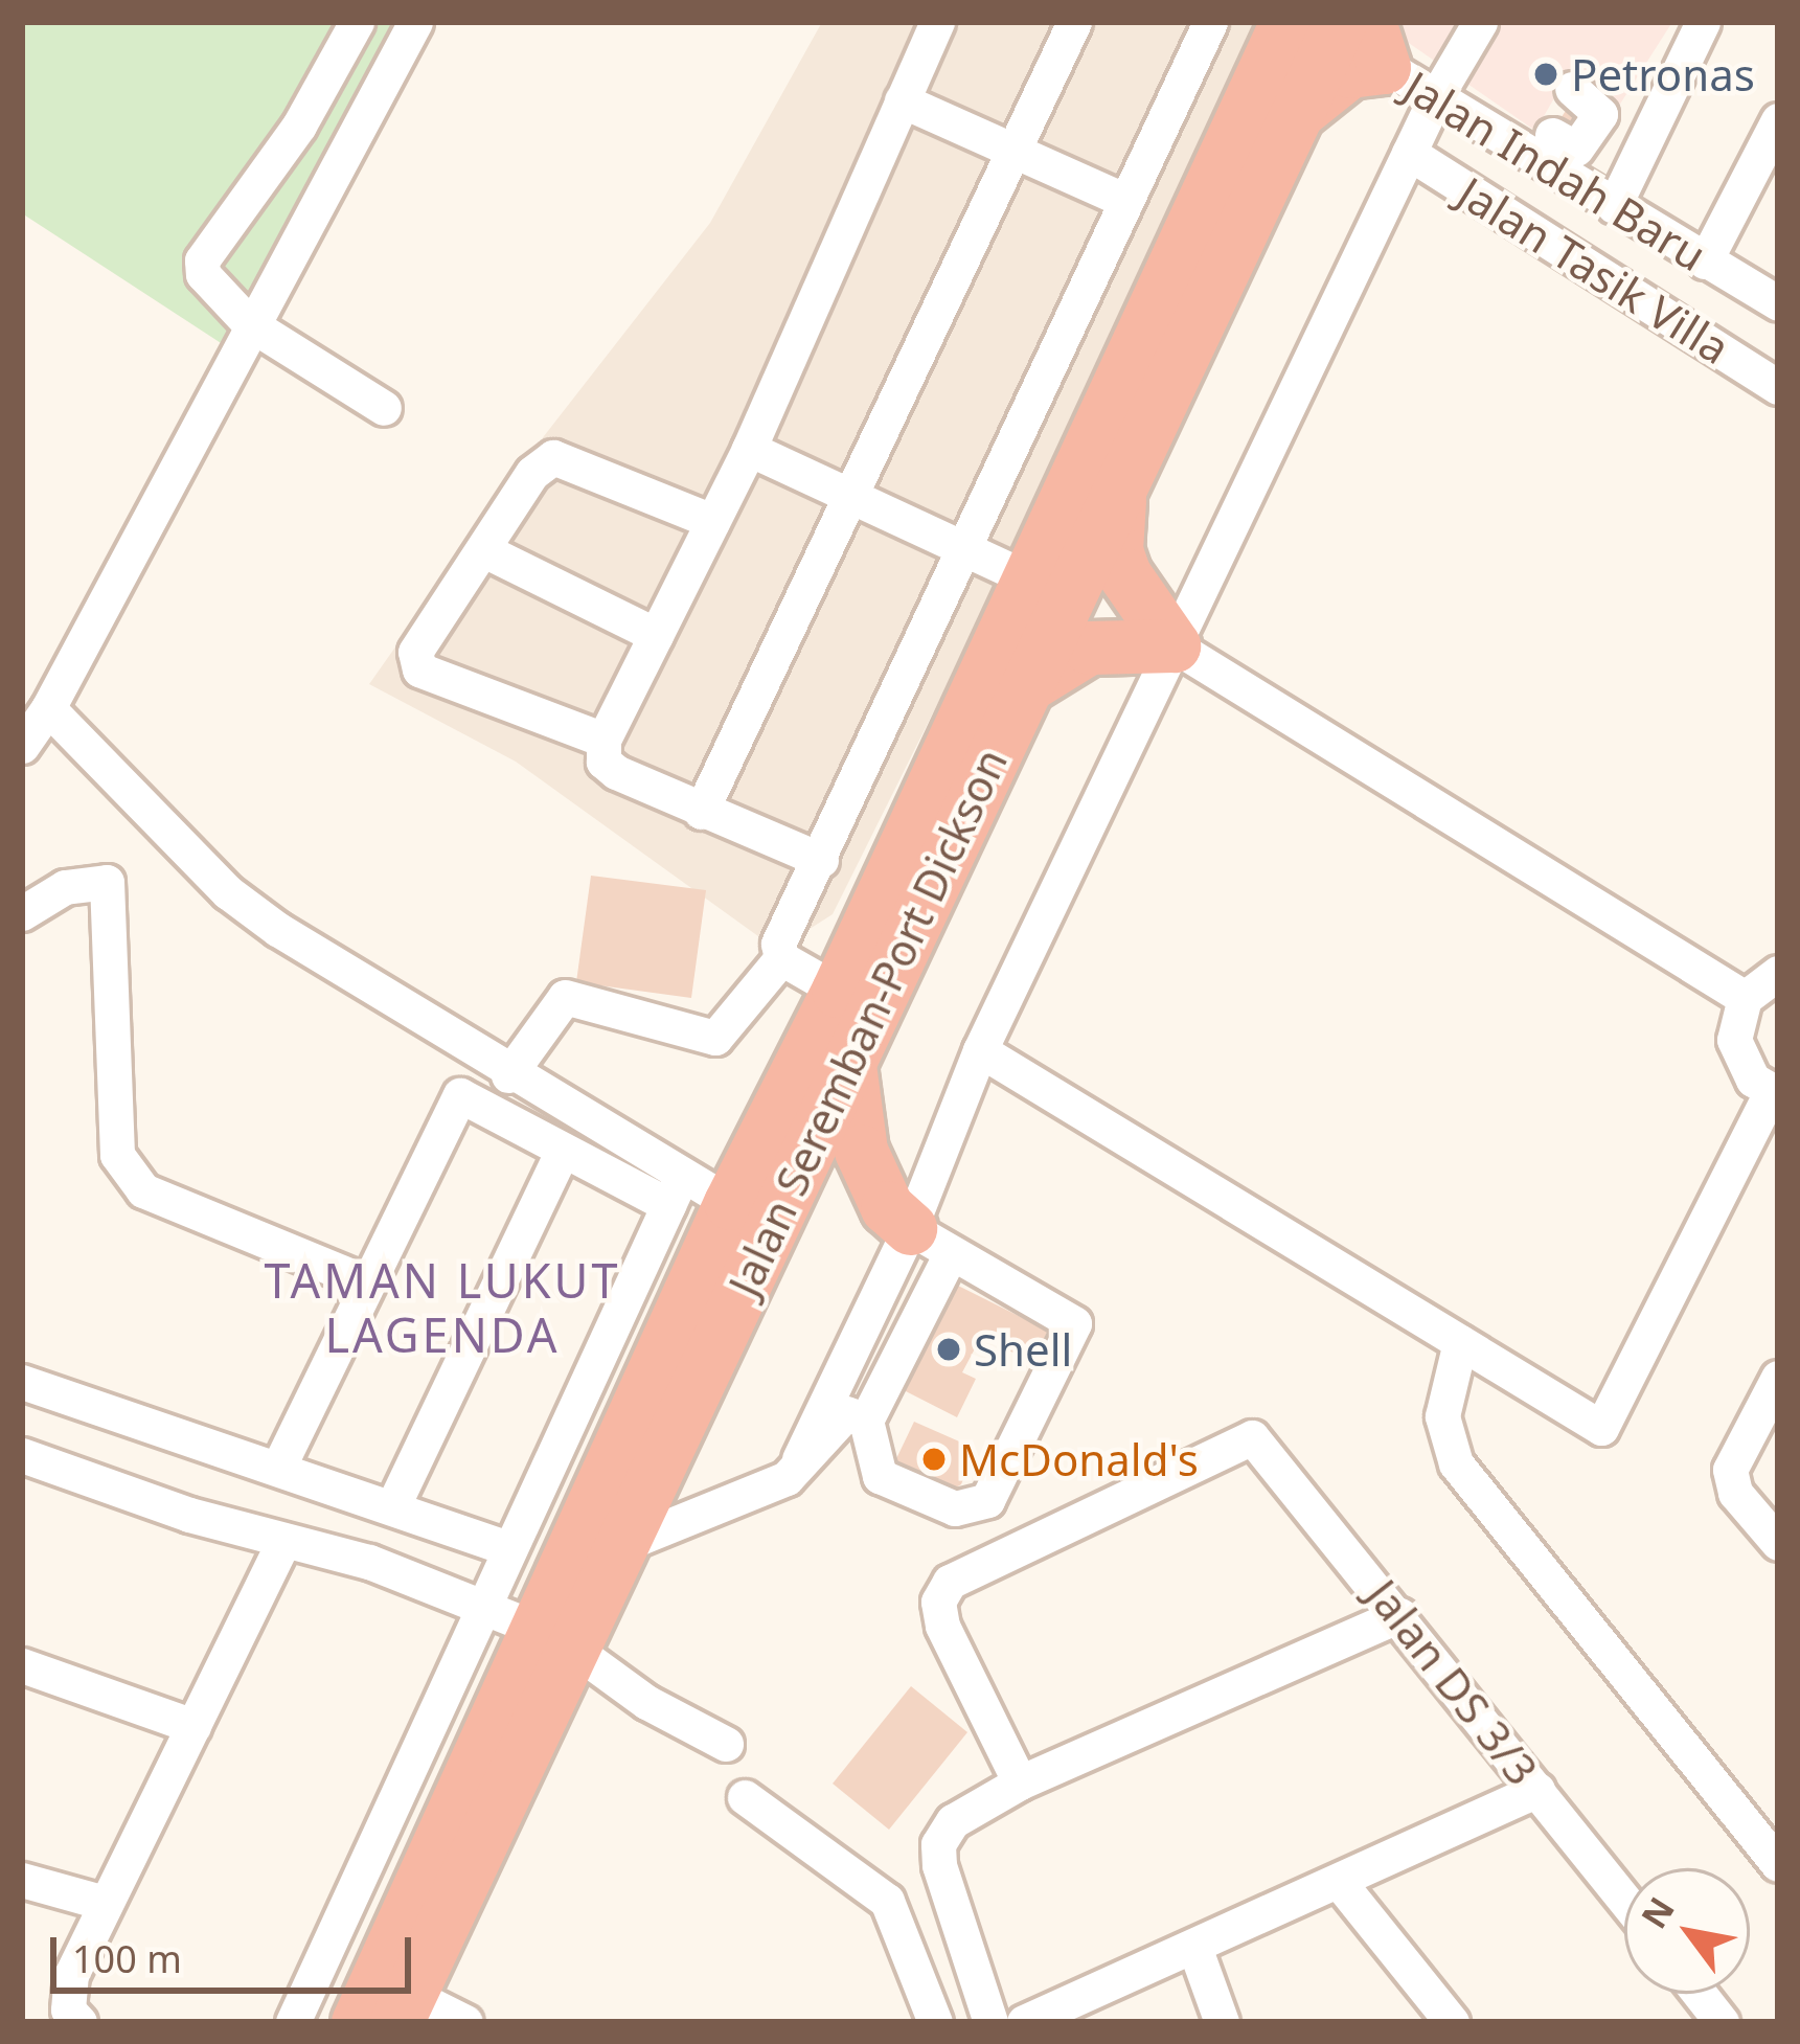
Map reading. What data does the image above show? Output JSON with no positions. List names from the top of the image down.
{
  "streets": {
    "highway": ["Jalan Seremban-Port Dickson"],
    "street": ["Jalan Indah Baru", "Jalan Tasik Villa", "Jalan DS 3/3"]
  },
  "crossings": [
    ["Jalan Indah Baru", "Jalan Seremban-Port Dickson"]
  ],
  "districts": ["TAMAN LUKUT LAGENDA"],
  "places": ["Petronas", "Shell", "McDonald's"],
  "scale_bar": "100 m",
  "north": "top left"
}
